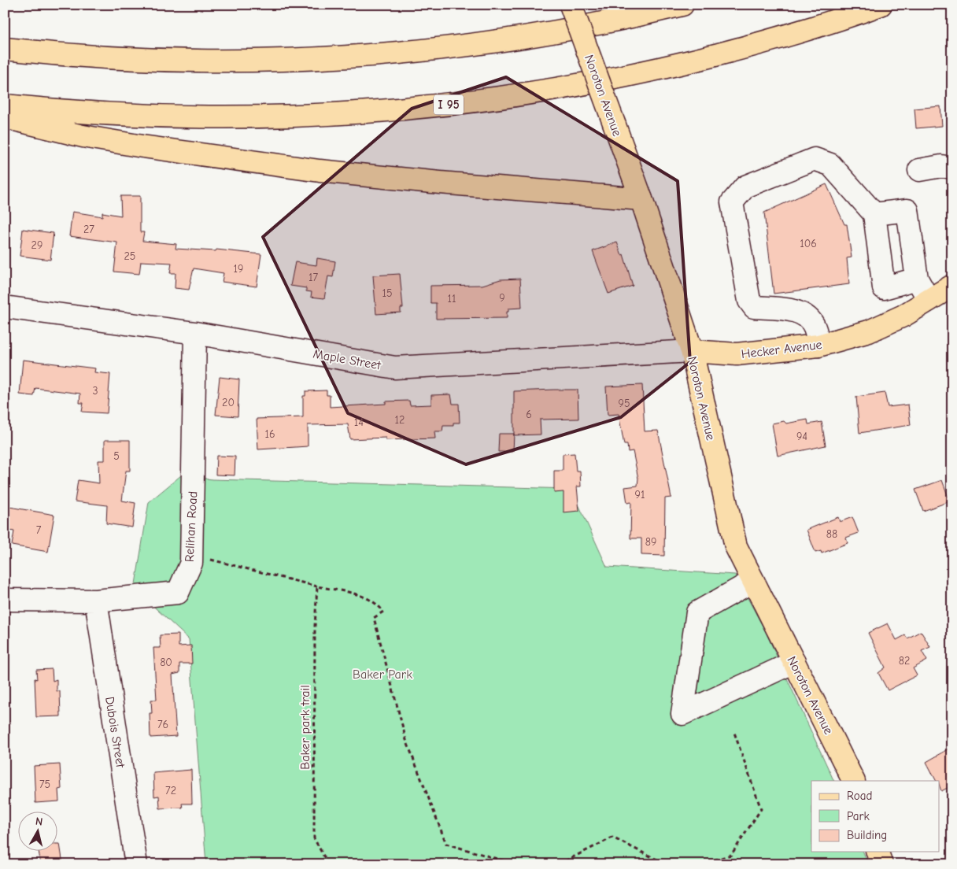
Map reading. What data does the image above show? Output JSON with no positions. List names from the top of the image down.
{
  "streets": {
    "main road": ["Noroton Avenue", "I 95", "Hecker Avenue"],
    "street": ["Maple Street", "Relihan Road", "Dubois Street"],
    "path": ["Baker park trail"]
  },
  "crossings": [
    ["Noroton Avenue", "Hecker Avenue"],
    ["Noroton Avenue", "Maple Street"],
    ["Hecker Avenue", "Maple Street"],
    ["Maple Street", "Relihan Road"],
    ["Relihan Road", "Dubois Street"]
  ],
  "parks": ["Baker Park"],
  "house_numbers": [
    "27",
    "106",
    "29",
    "25",
    "19",
    "17",
    "15",
    "9",
    "11",
    "3",
    "20",
    "95",
    "6",
    "12",
    "14",
    "16",
    "94",
    "5",
    "91",
    "7",
    "88",
    "89",
    "82",
    "80",
    "76",
    "75",
    "72"
  ],
  "legend": ["Road", "Park", "Building"],
  "north": "top"
}
